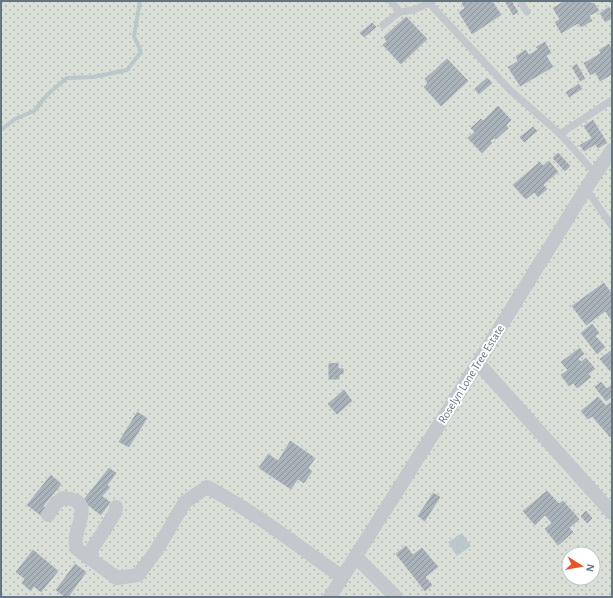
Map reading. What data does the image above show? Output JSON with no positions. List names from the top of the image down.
{
  "streets": {
    "street": ["Roselyn Lone Tree Estate"]
  },
  "north": "right"
}
